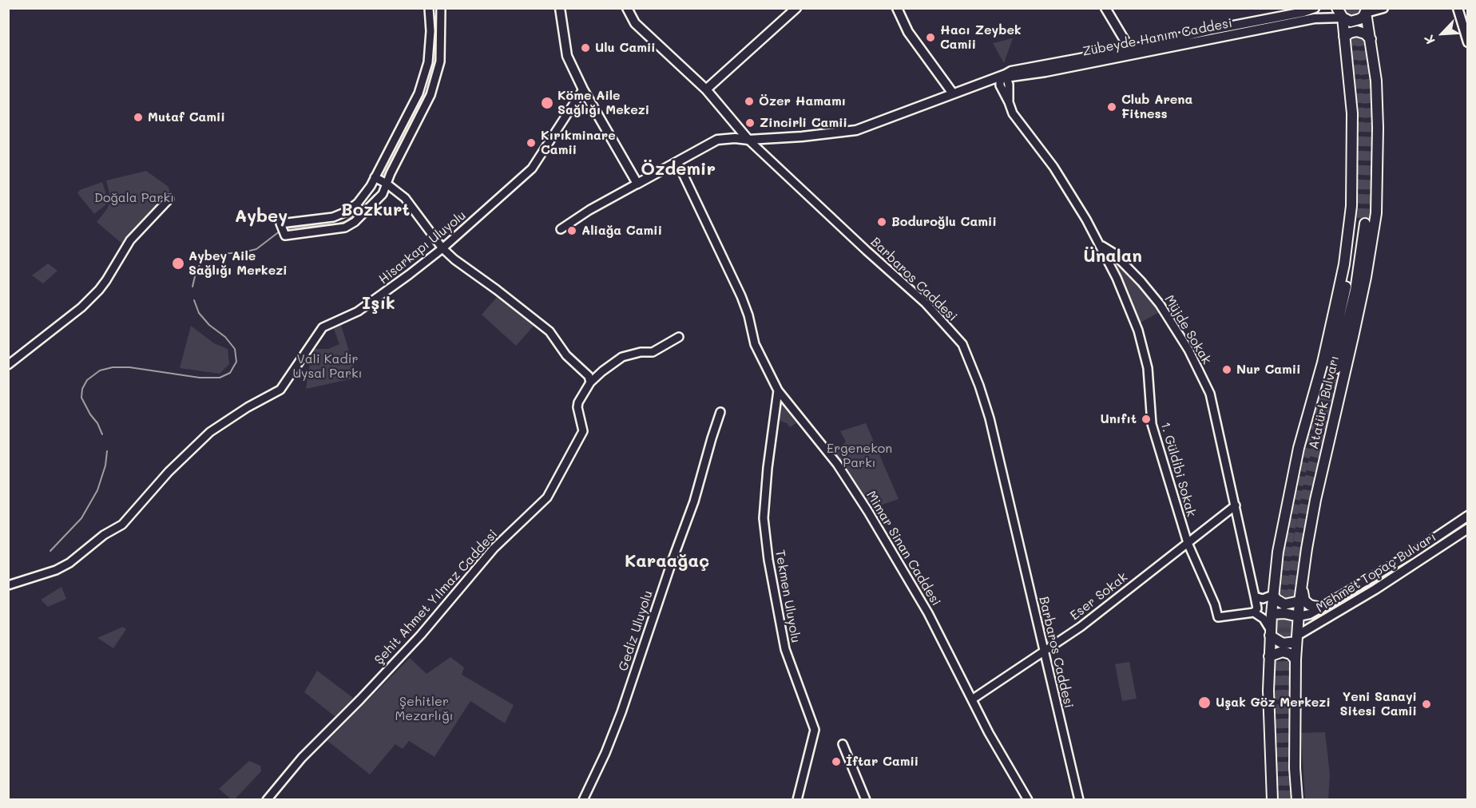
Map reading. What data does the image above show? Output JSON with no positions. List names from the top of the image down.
{
  "streets": {
    "highway": ["Atatürk Bulvarı"],
    "main road": ["Zübeyde Hanım Caddesi", "Barbaros Caddesi", "Mehmet Topaç Bulvarı"],
    "street": [
      "Hisarkapı Uluyolu",
      "Müjde Sokak",
      "1. Güldibi Sokak",
      "Mimar Sinan Caddesi",
      "Tekmen Uluyolu",
      "Eser Sokak",
      "Şehit Ahmet Yılmaz Caddesi",
      "Gediz Uluyolu"
    ]
  },
  "crossings": [
    ["Zübeyde Hanım Caddesi", "Barbaros Caddesi"],
    ["Zübeyde Hanım Caddesi", "Müjde Sokak"],
    ["Zübeyde Hanım Caddesi", "Atatürk Bulvarı"],
    ["Zübeyde Hanım Caddesi", "Mimar Sinan Caddesi"],
    ["Barbaros Caddesi", "Eser Sokak"],
    ["Müjde Sokak", "1. Güldibi Sokak"],
    ["Müjde Sokak", "Eser Sokak"],
    ["Atatürk Bulvarı", "Mehmet Topaç Bulvarı"],
    ["1. Güldibi Sokak", "Eser Sokak"],
    ["Mimar Sinan Caddesi", "Tekmen Uluyolu"],
    ["Mimar Sinan Caddesi", "Eser Sokak"]
  ],
  "districts": [
    "Özdemir",
    "Bozkurt",
    "Aybey",
    "Ünalan",
    "Işık",
    "Karaağaç"
  ],
  "parks": [
    "Doğala Parkı",
    "Vali Kadir Uysal Parkı",
    "Ergenekon Parkı",
    "Şehitler Mezarlığı"
  ],
  "places": [
    "Hacı Zeybek Camii",
    "Ulu Camii",
    "Özer Hamamı",
    "Köme Aile Sağlığı Mekezi",
    "Club Arena Fitness",
    "Mutaf Camii",
    "Zincirli Camii",
    "Kırıkminare Camii",
    "Boduroğlu Camii",
    "Aliağa Camii",
    "Aybey Aile Sağlığı Merkezi",
    "Nur Camii",
    "Unıfıt",
    "Uşak Göz Merkezi",
    "Yeni Sanayi Sitesi Camii",
    "İftar Camii"
  ],
  "north": "bottom left"
}
